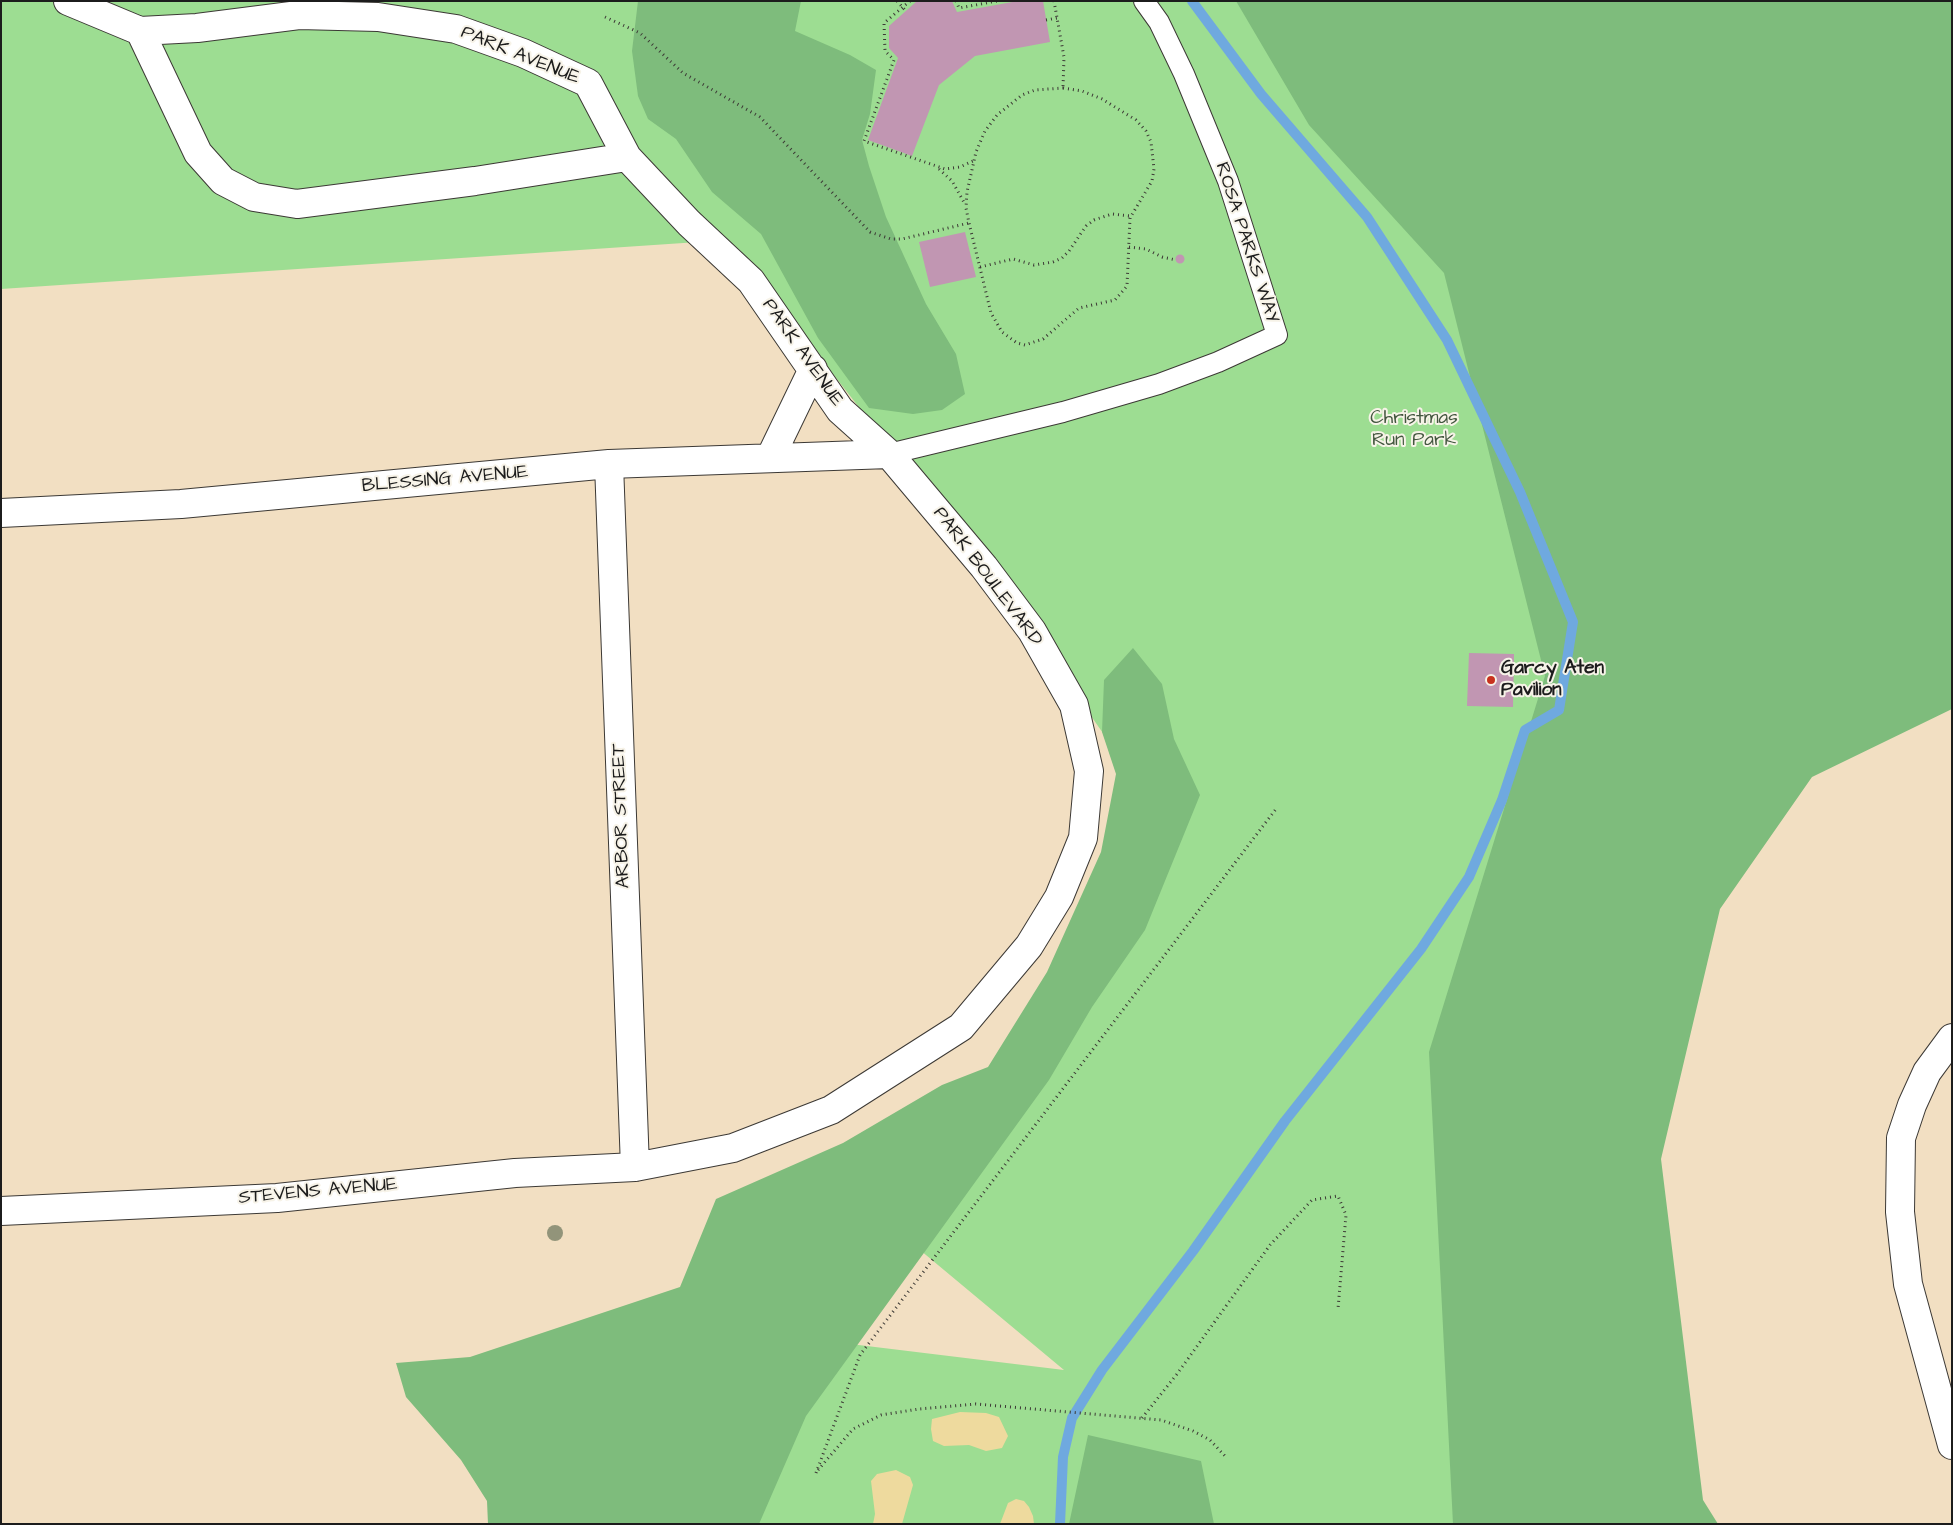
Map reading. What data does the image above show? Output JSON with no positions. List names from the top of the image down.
{
  "streets": {
    "street": [
      "PARK AVENUE",
      "BLESSING AVENUE",
      "PARK BOULEVARD",
      "ARBOR STREET",
      "STEVENS AVENUE"
    ],
    "lane": ["ROSA PARKS WAY"]
  },
  "crossings": [
    ["PARK AVENUE", "ROSA PARKS WAY"],
    ["PARK AVENUE", "BLESSING AVENUE"],
    ["PARK AVENUE", "PARK BOULEVARD"],
    ["ROSA PARKS WAY", "BLESSING AVENUE"],
    ["ROSA PARKS WAY", "PARK BOULEVARD"],
    ["BLESSING AVENUE", "PARK BOULEVARD"],
    ["BLESSING AVENUE", "ARBOR STREET"],
    ["PARK BOULEVARD", "ARBOR STREET"],
    ["PARK BOULEVARD", "STEVENS AVENUE"],
    ["ARBOR STREET", "STEVENS AVENUE"]
  ],
  "parks": ["Christmas Run Park"],
  "places": ["Garcy Aten Pavilion"]
}
